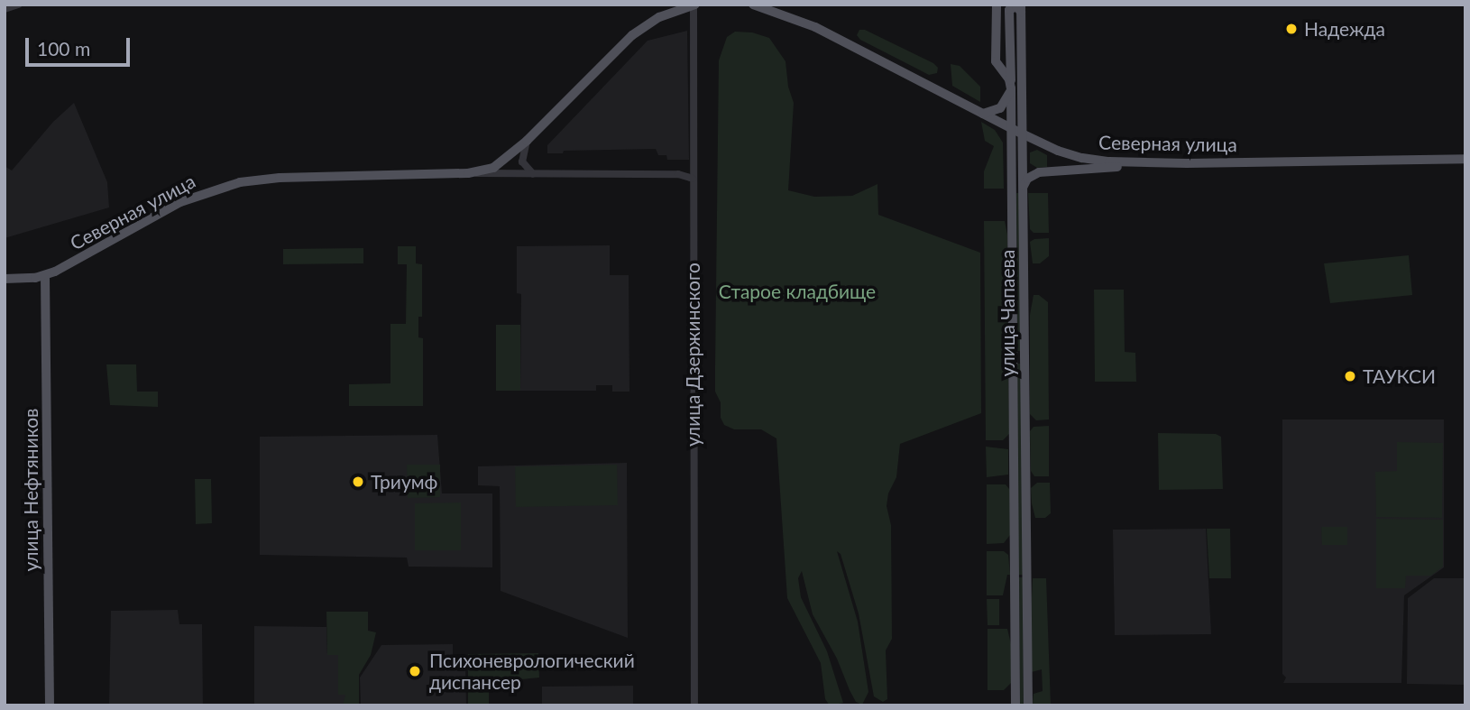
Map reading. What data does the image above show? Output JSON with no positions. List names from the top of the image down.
{
  "streets": {
    "main road": ["Северная улица", "улица Чапаева", "улица Нефтяников"],
    "street": ["улица Дзержинского"]
  },
  "crossings": [
    ["Северная улица", "улица Чапаева"],
    ["Северная улица", "улица Дзержинского"],
    ["Северная улица", "улица Нефтяников"]
  ],
  "parks": ["Старое кладбище"],
  "places": [
    "Надежда",
    "ТАУКСИ",
    "Триумф",
    "Психоневрологический диспансер"
  ],
  "scale_bar": "100 m"
}
